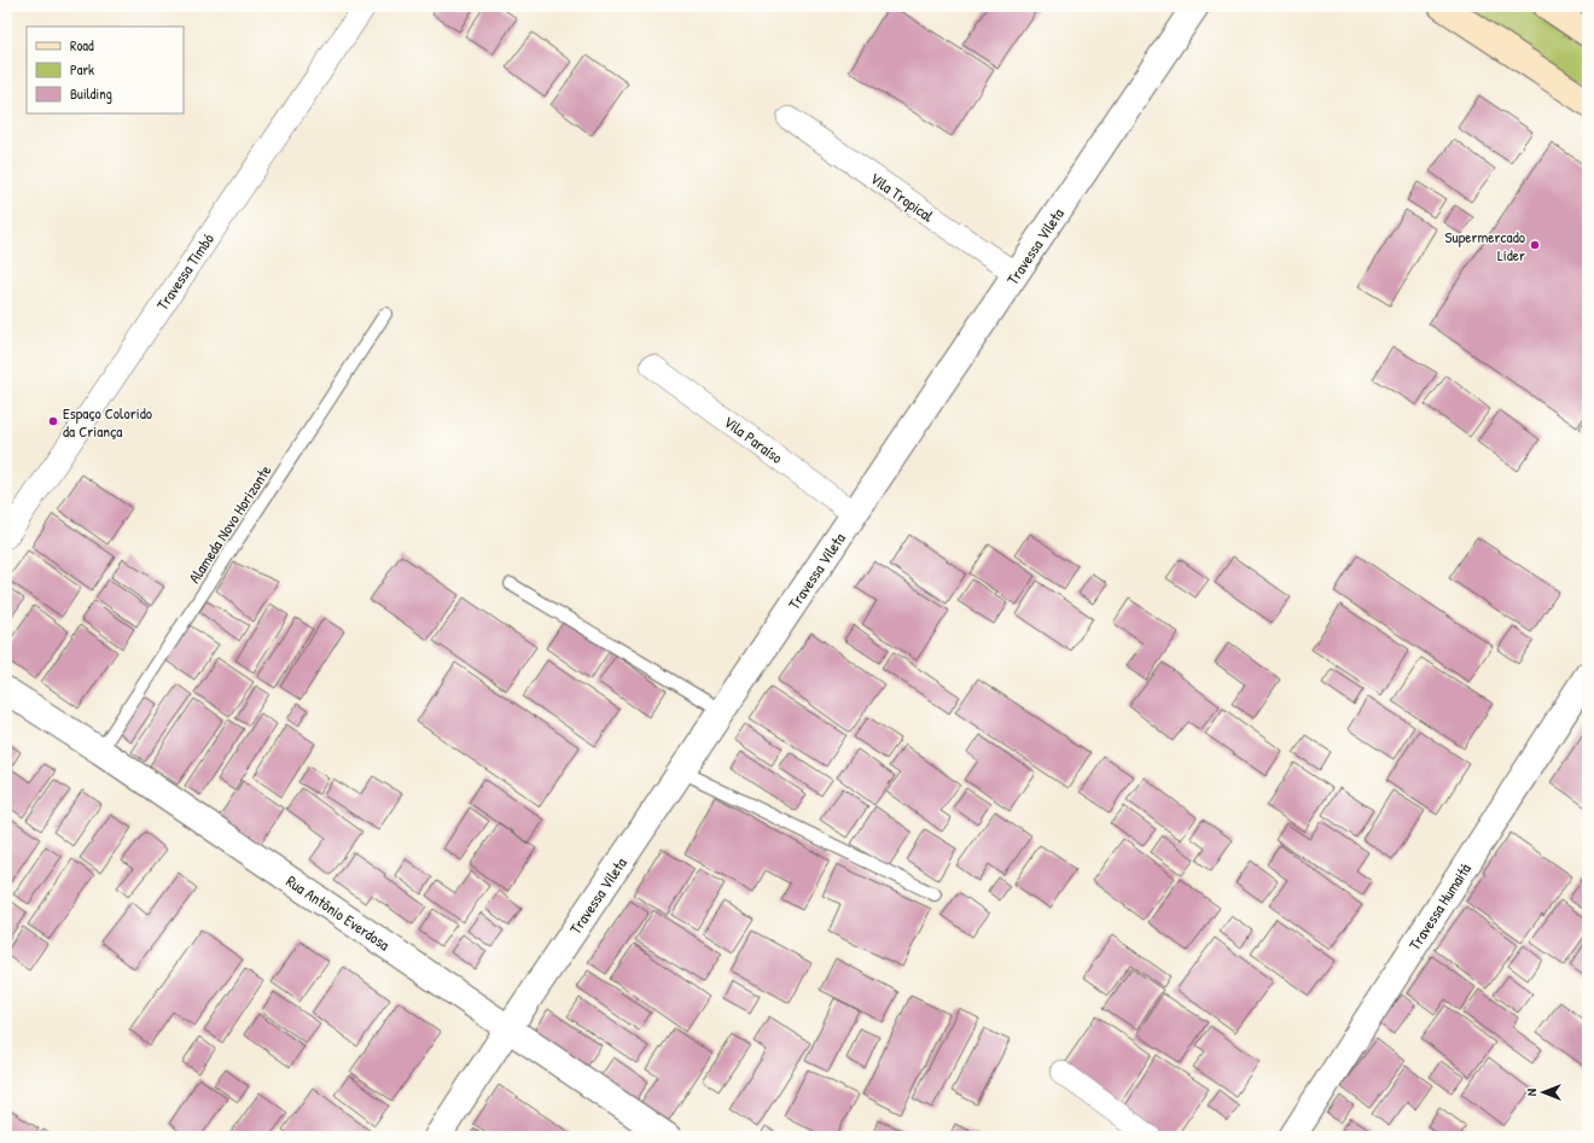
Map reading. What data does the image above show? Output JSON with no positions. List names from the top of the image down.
{
  "streets": {
    "street": [
      "Vila Tropical",
      "Travessa Vileta",
      "Travessa Timbó",
      "Vila Paraíso",
      "Travessa Humaitá",
      "Rua Antônio Everdosa"
    ],
    "lane": ["Alameda Novo Horizonte"]
  },
  "crossings": [
    ["Vila Tropical", "Travessa Vileta"],
    ["Travessa Vileta", "Vila Paraíso"],
    ["Travessa Vileta", "Rua Antônio Everdosa"],
    ["Alameda Novo Horizonte", "Rua Antônio Everdosa"]
  ],
  "places": ["Supermercado Líder", "Espaço Colorido da Criança"],
  "legend": ["Road", "Park", "Building"],
  "north": "left"
}
